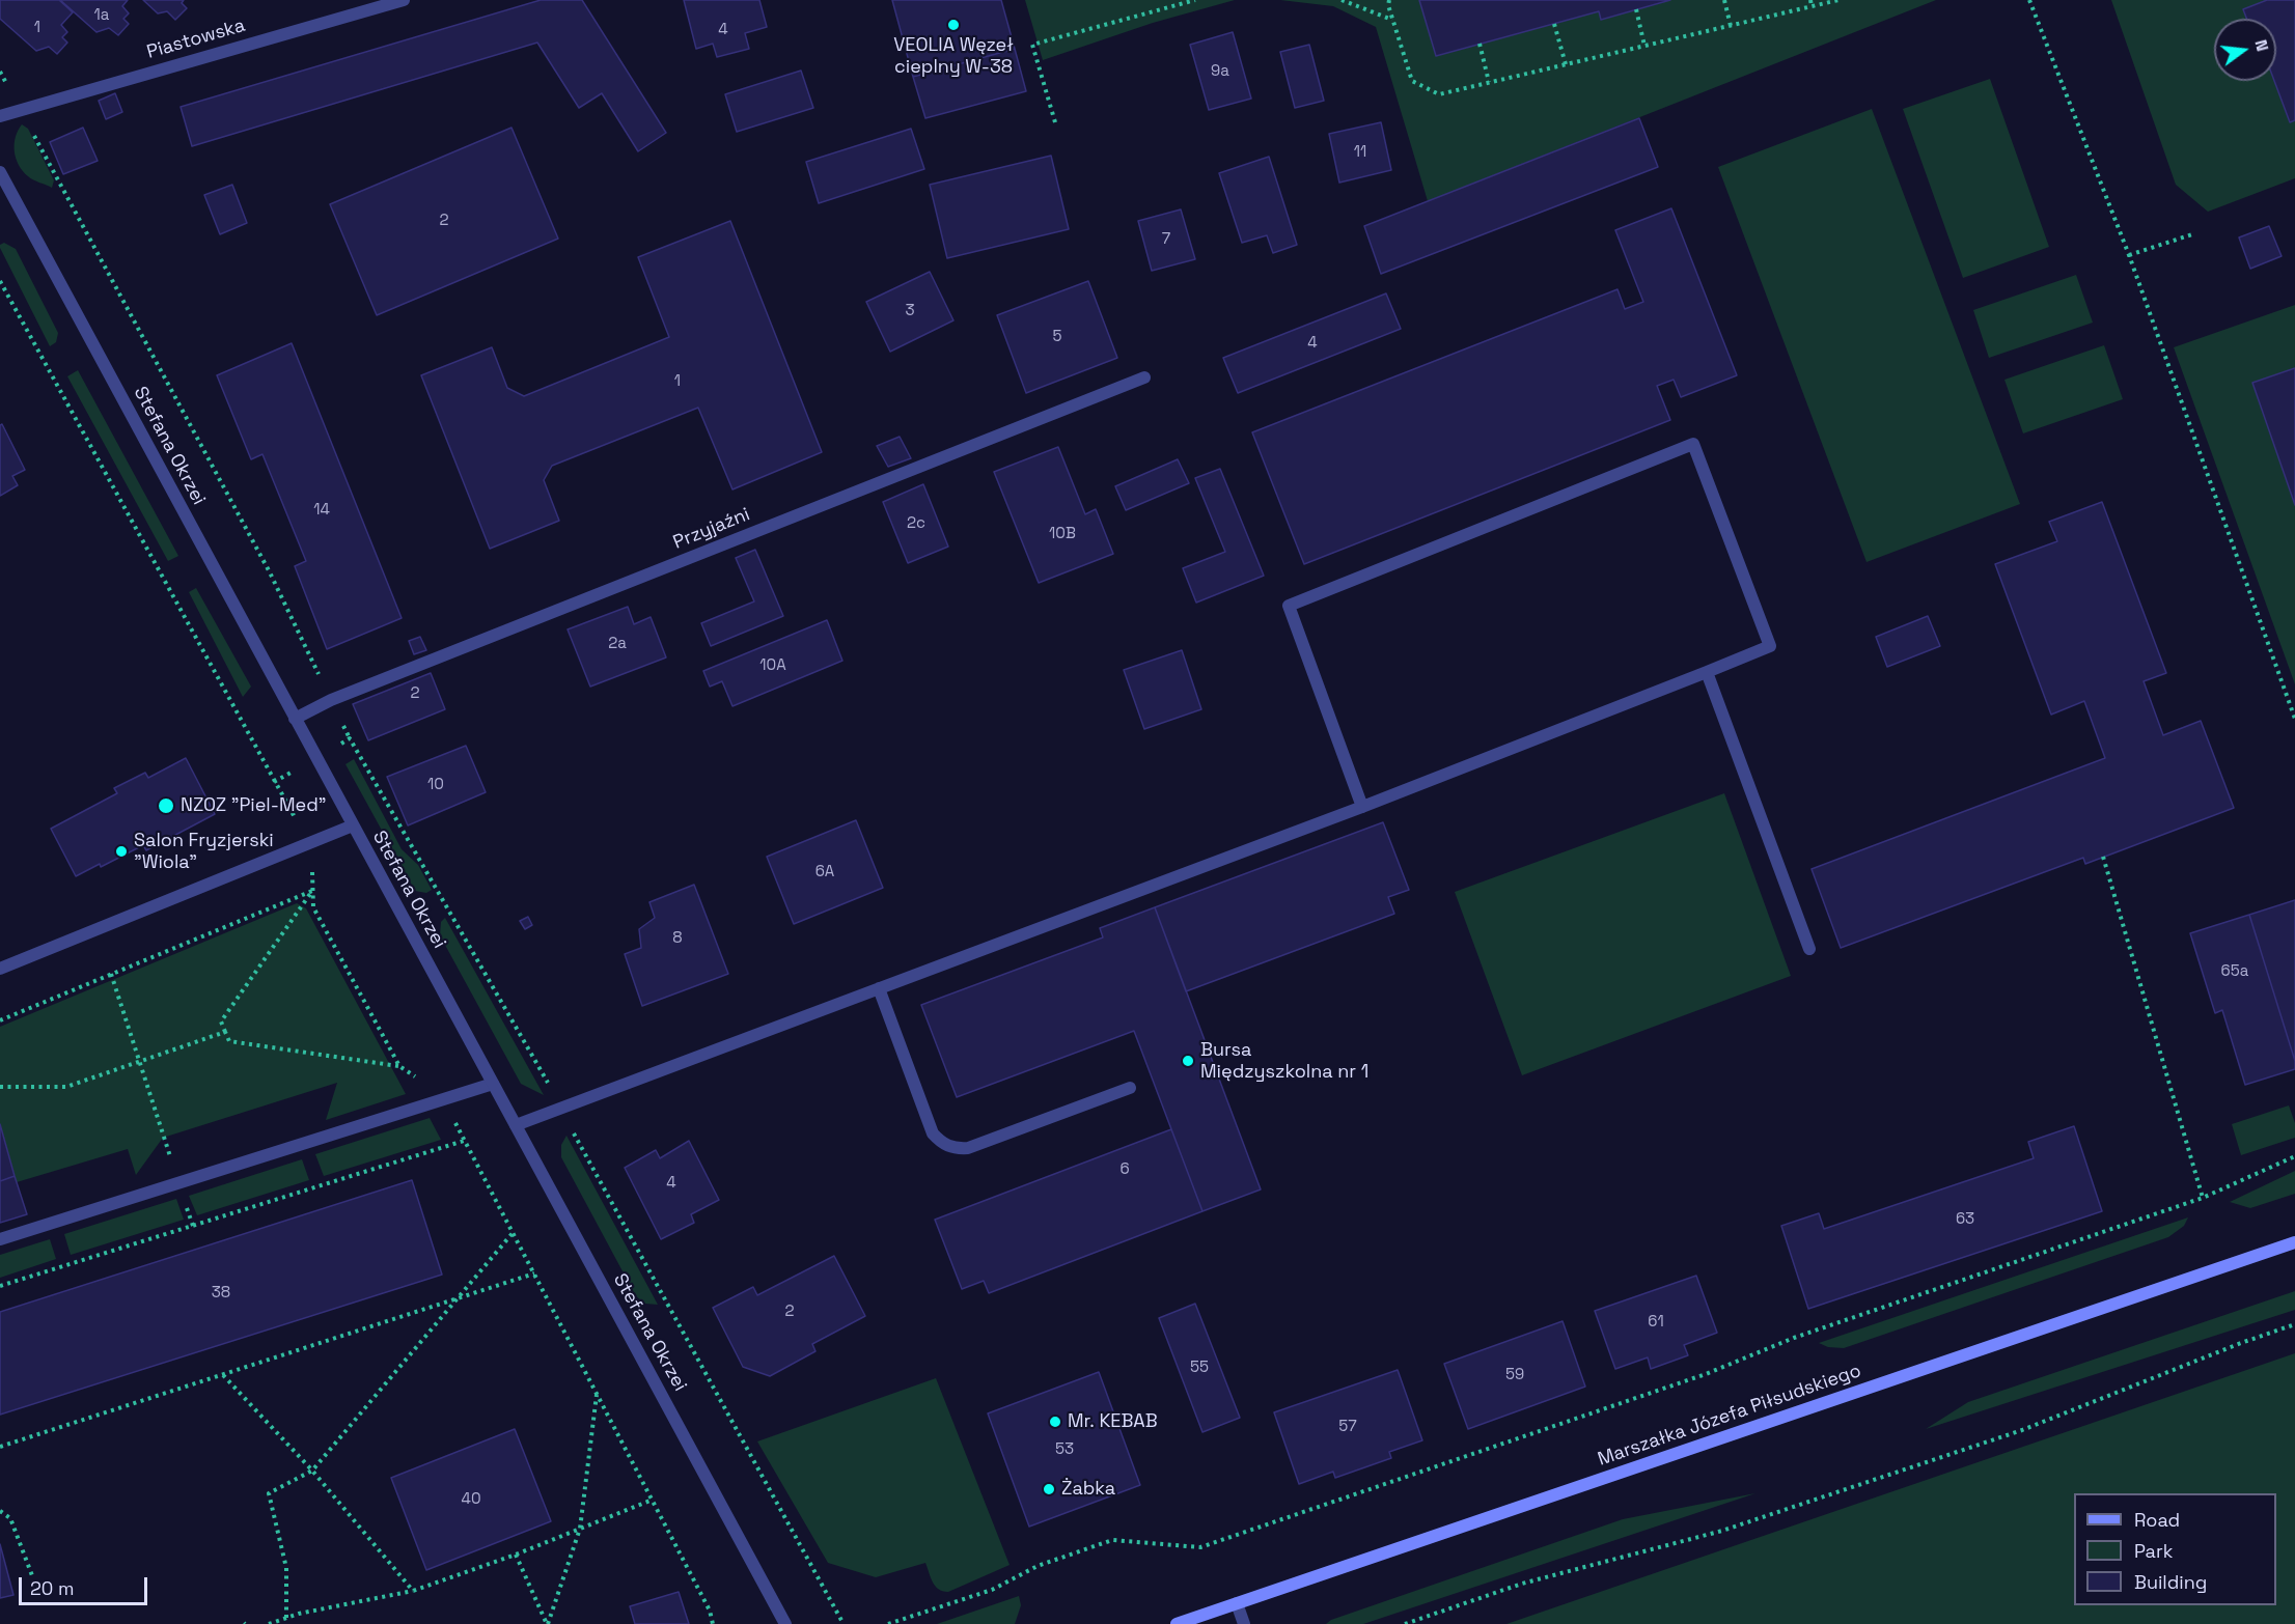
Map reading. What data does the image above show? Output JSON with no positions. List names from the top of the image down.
{
  "streets": {
    "street": [
      "Piastowska",
      "Stefana Okrzei",
      "Przyjaźni",
      "Marszałka Józefa Piłsudskiego"
    ]
  },
  "crossings": [
    ["Stefana Okrzei", "Przyjaźni"]
  ],
  "places": [
    "VEOLIA Węzeł cieplny W-38",
    "NZOZ \"Piel-Med\"",
    "Salon Fryzjerski \"Wiola\"",
    "Bursa Międzyszkolna nr 1",
    "Mr. KEBAB",
    "Żabka"
  ],
  "house_numbers": [
    "1a",
    "1",
    "4",
    "9a",
    "11",
    "2",
    "7",
    "3",
    "5",
    "4",
    "1",
    "14",
    "2c",
    "10B",
    "2a",
    "10A",
    "2",
    "10",
    "6A",
    "8",
    "65a",
    "6",
    "4",
    "63",
    "38",
    "2",
    "61",
    "55",
    "59",
    "57",
    "53",
    "40"
  ],
  "legend": ["Road", "Park", "Building"],
  "scale_bar": "20 m",
  "north": "right"
}
